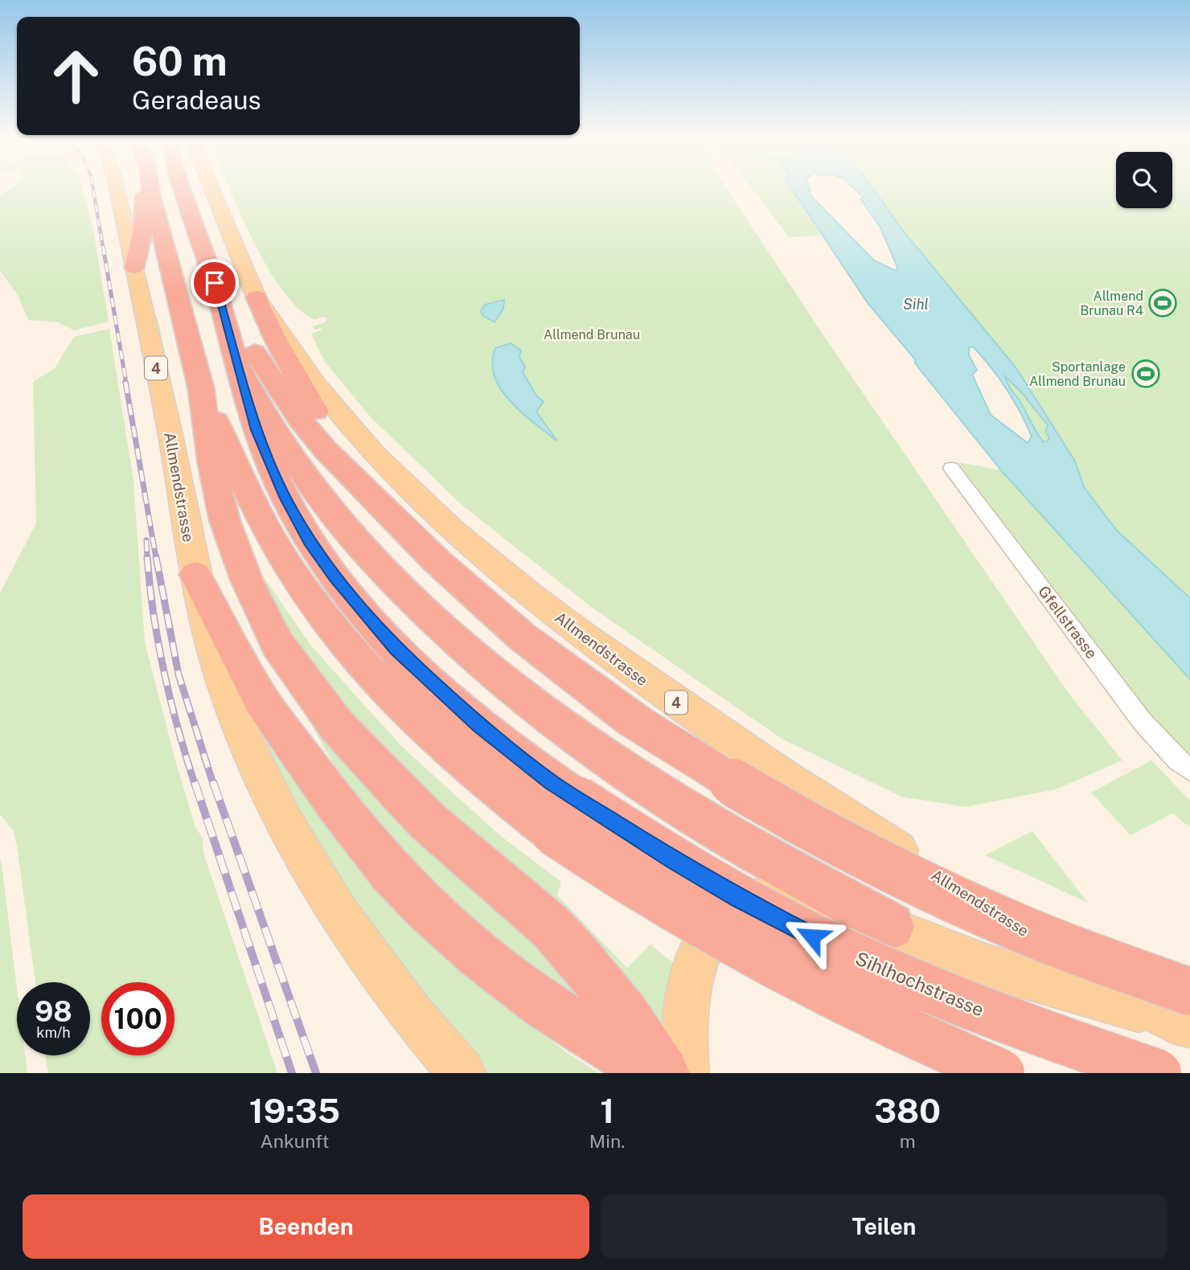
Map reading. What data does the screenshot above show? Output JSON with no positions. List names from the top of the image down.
{
  "streets": {
    "highway": ["Sihlhochstrasse"],
    "main road": ["4", "Allmendstrasse"],
    "street": ["Gfellstrasse"]
  },
  "water": ["Sihl"],
  "parks": ["Allmend Brunau"],
  "places": {
    "sports": ["Allmend Brunau R4", "Sportanlage Allmend Brunau"]
  },
  "page": {
    "turn": ["60 m", "Geradeaus"],
    "speed": "98 km/h",
    "limit": "100",
    "eta": [
      "19:35",
      "Ankunft",
      "1",
      "Min.",
      "380",
      "m"
    ],
    "buttons": ["Beenden", "Teilen"]
  }
}
